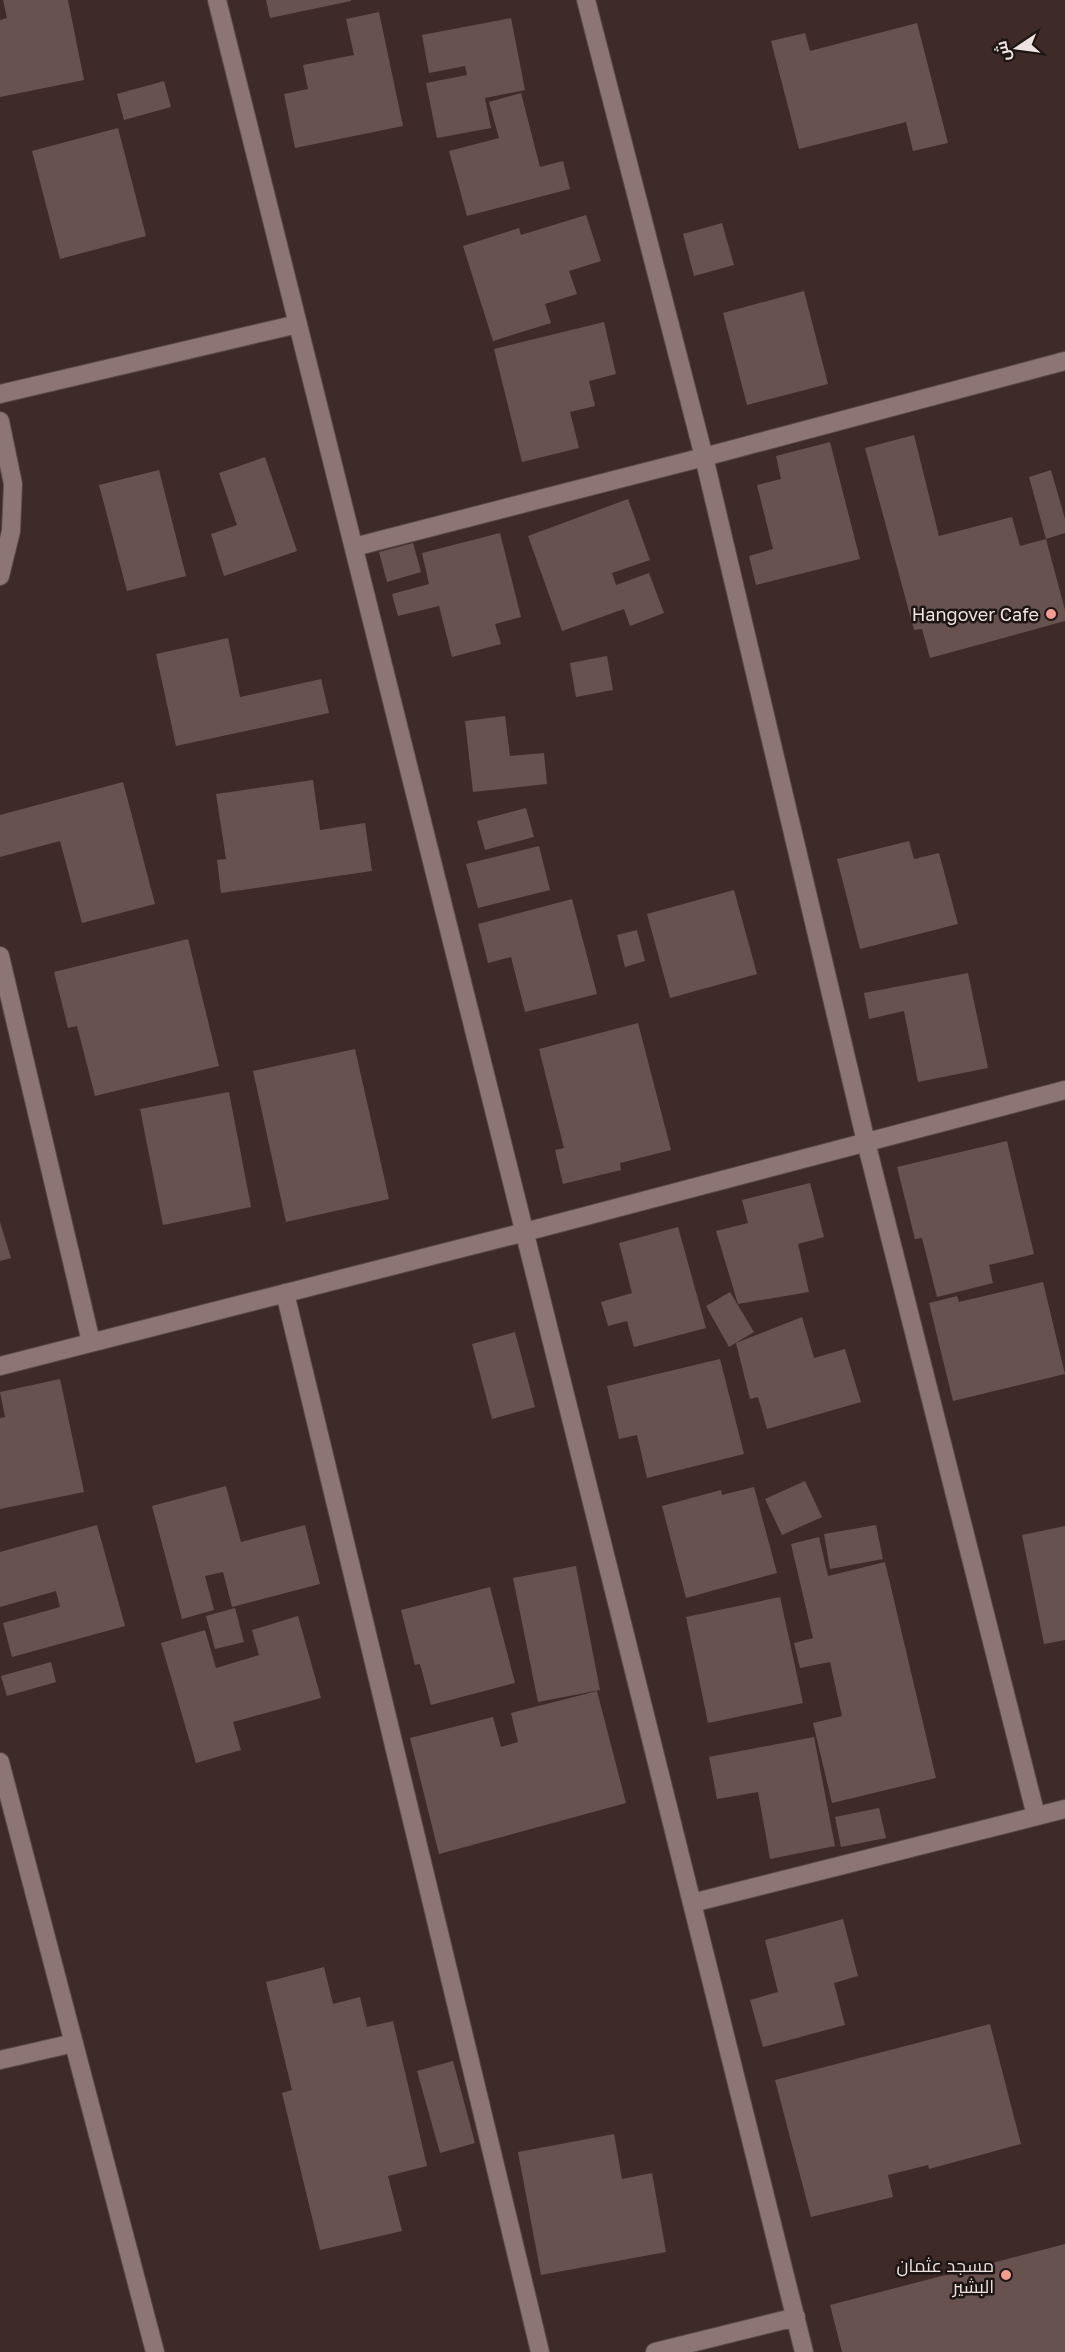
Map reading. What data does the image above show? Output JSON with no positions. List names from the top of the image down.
{
  "places": ["Hangover Cafe", "مسجد عثمان البشير"],
  "north": "left"
}
